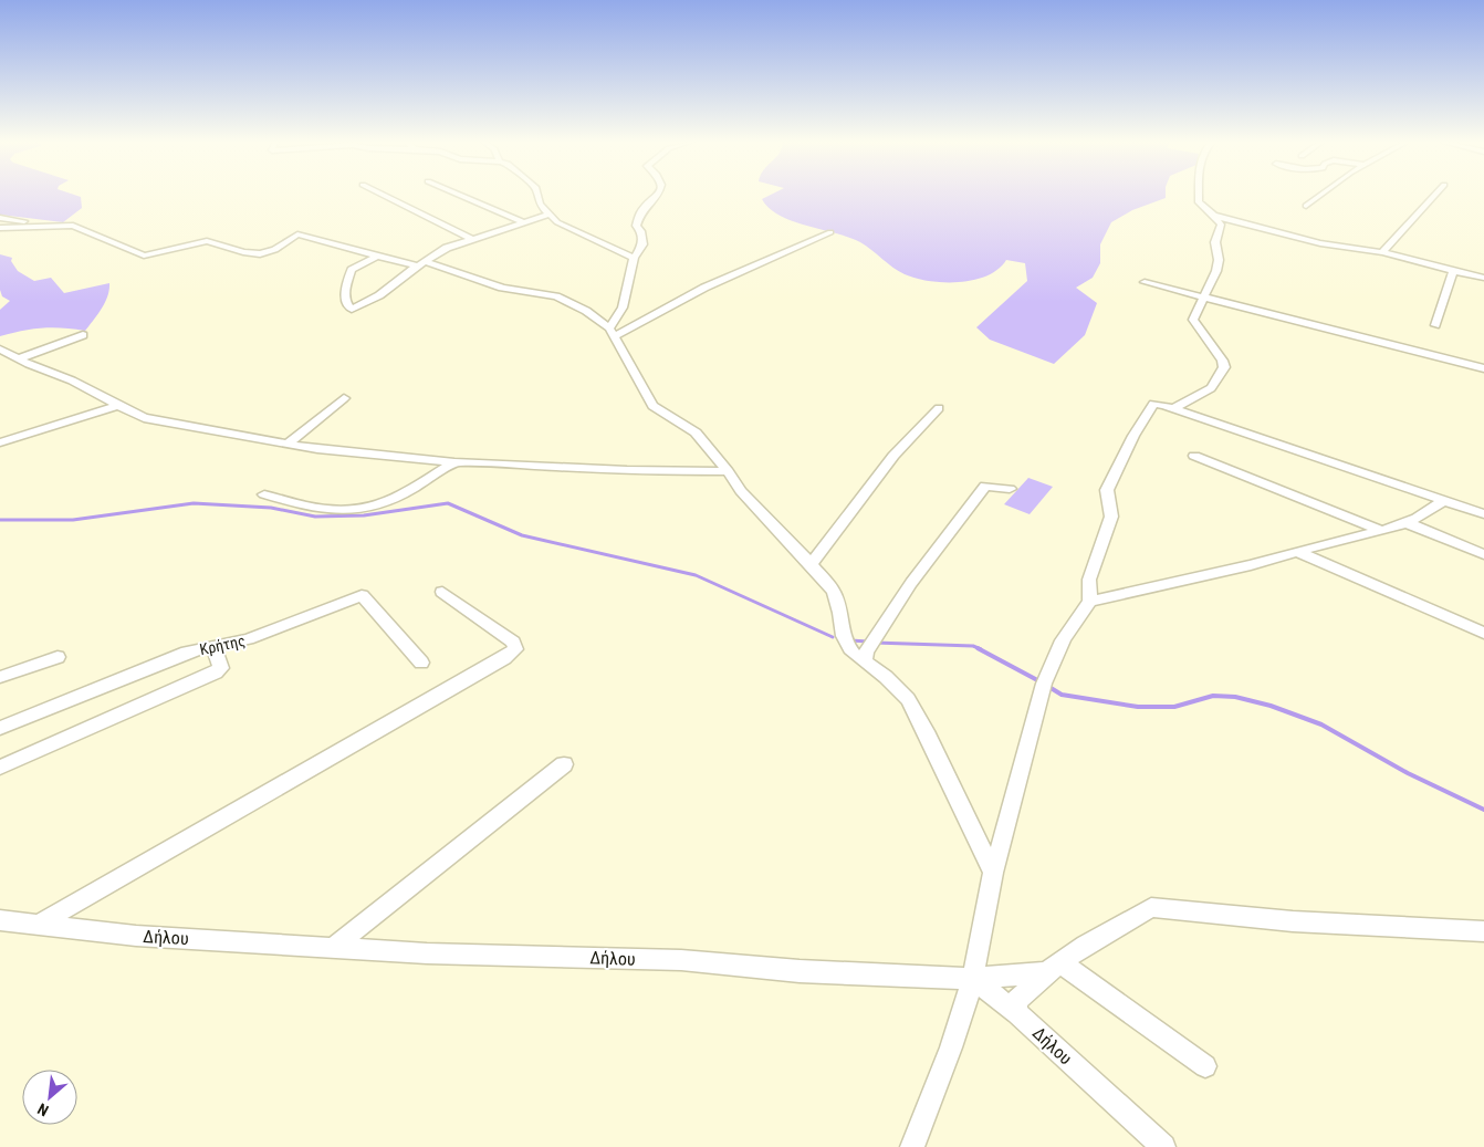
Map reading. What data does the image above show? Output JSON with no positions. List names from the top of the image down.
{
  "streets": {
    "street": ["Κρήτης", "Δήλου"]
  },
  "north": "bottom left"
}
